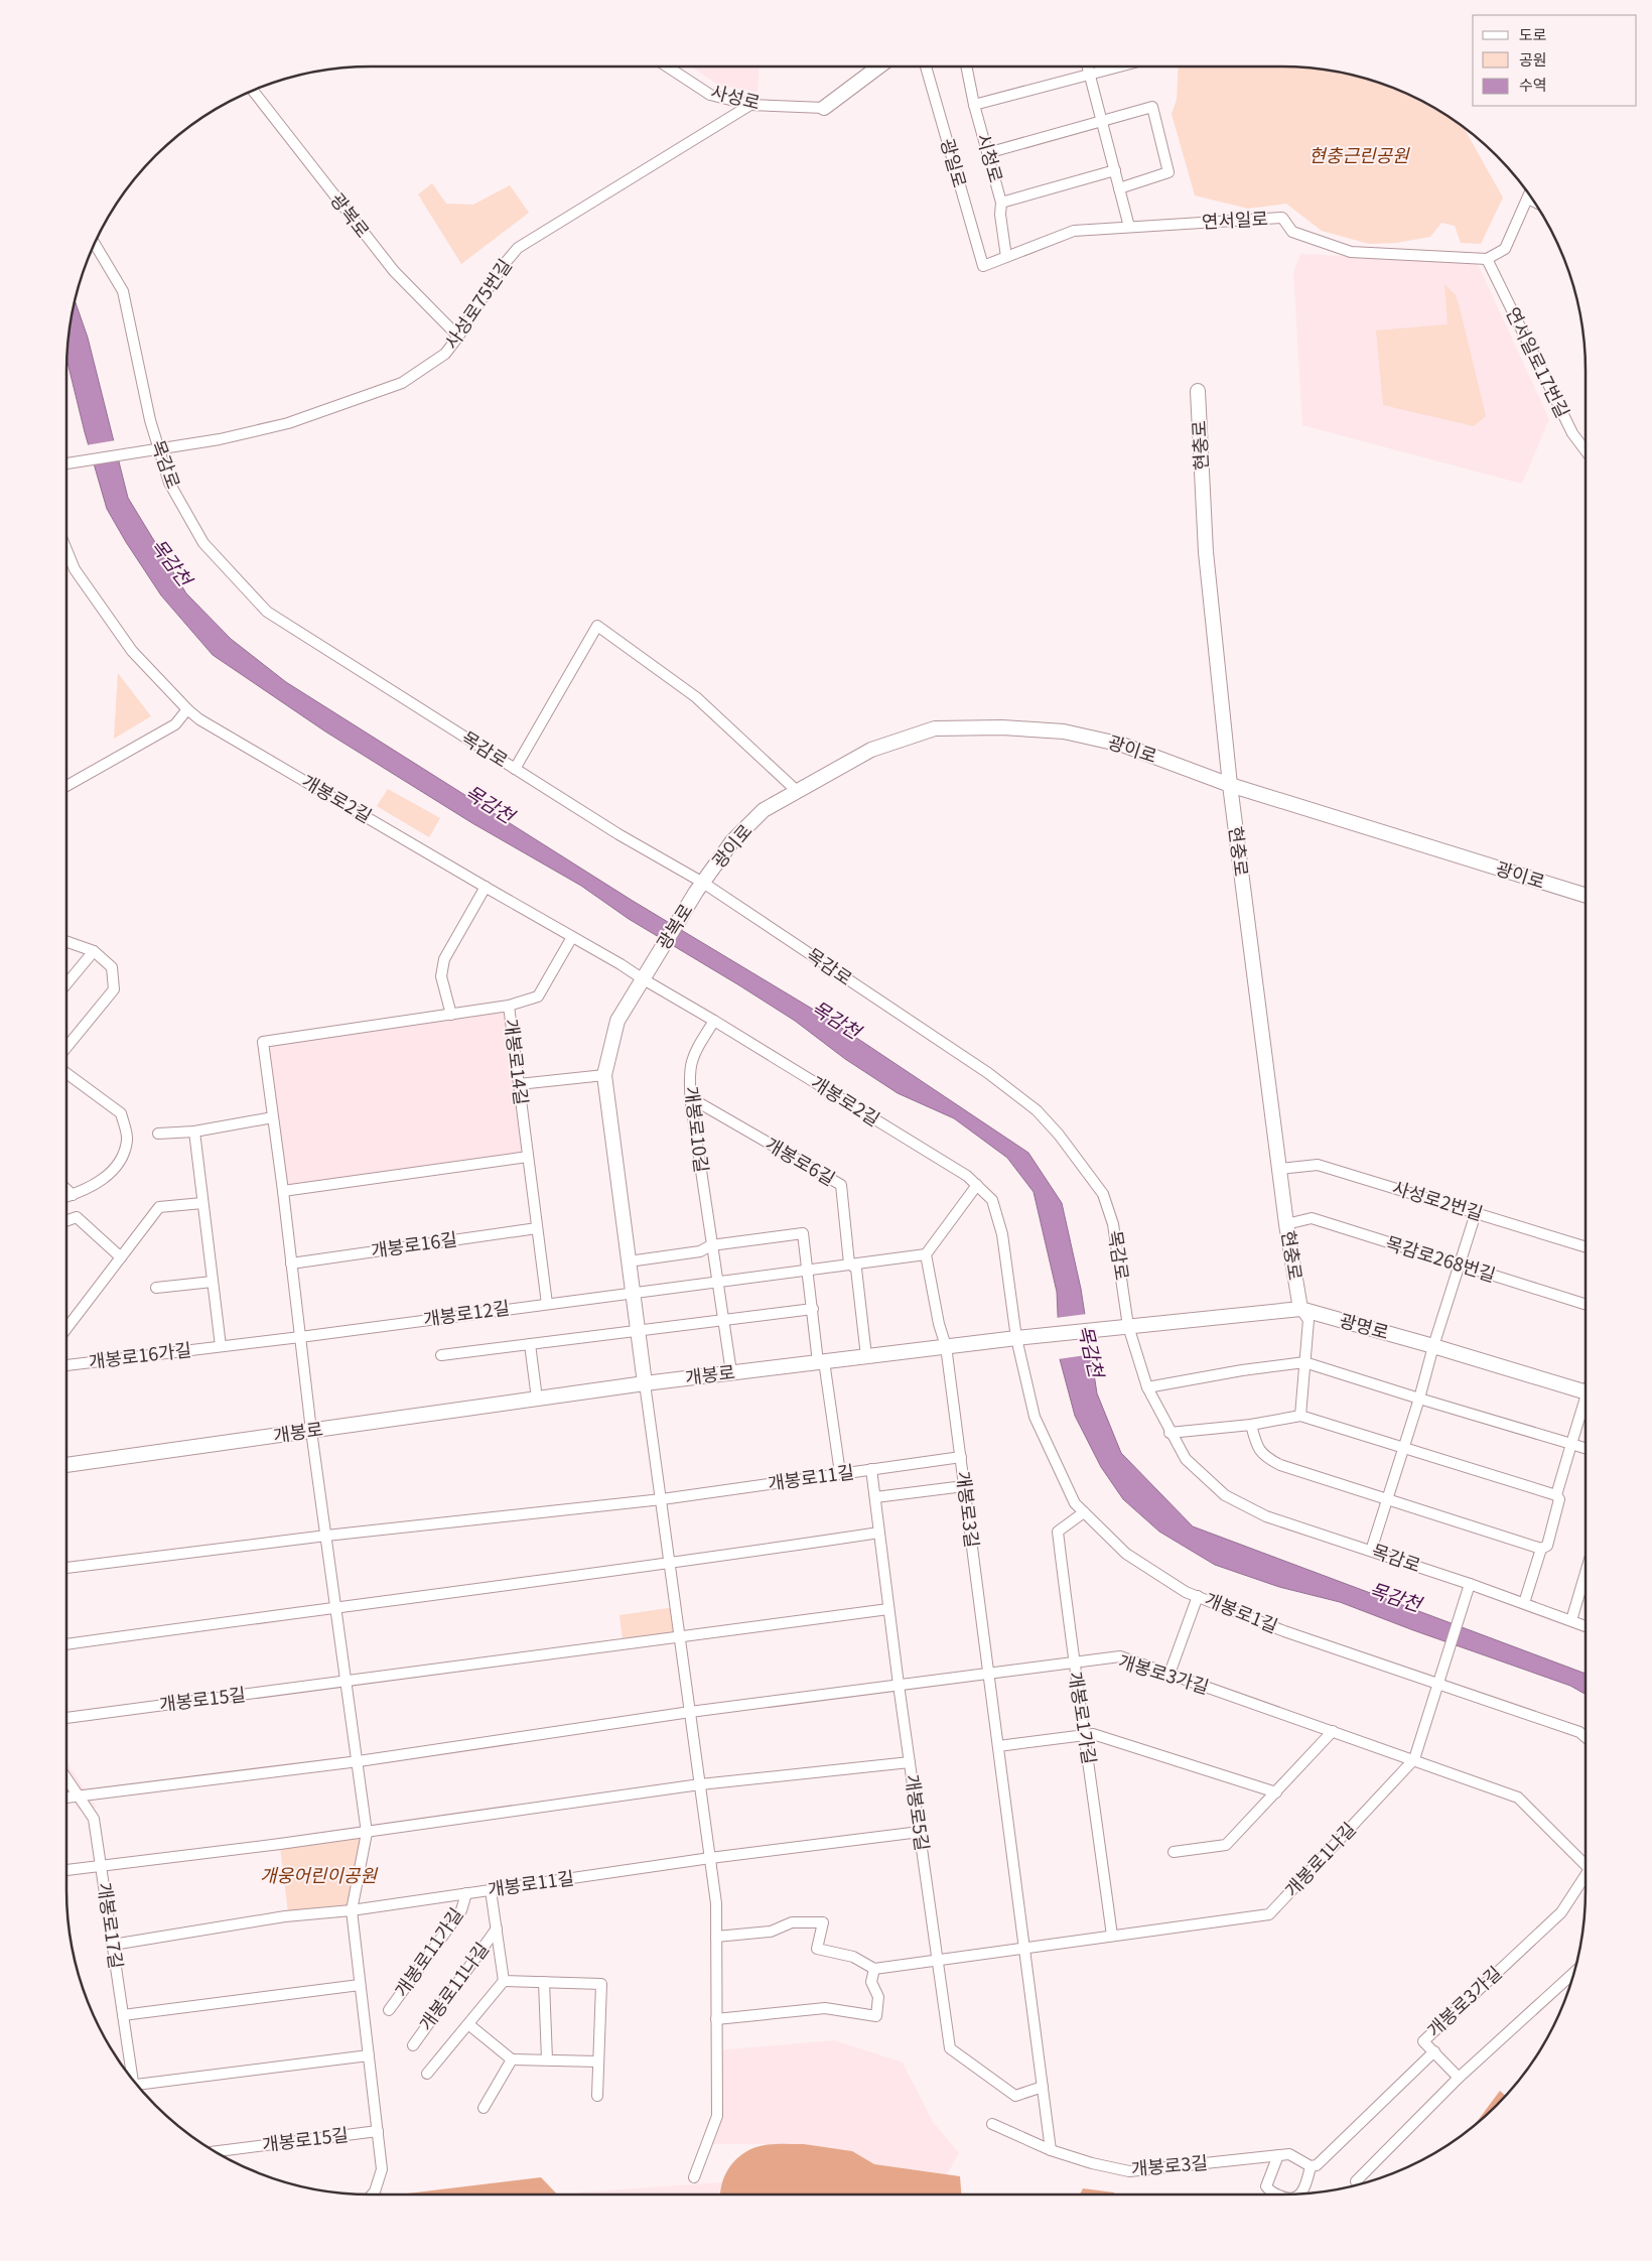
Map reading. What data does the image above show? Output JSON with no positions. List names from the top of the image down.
{
  "streets": {
    "street": [
      "사성로",
      "시청로",
      "광일로",
      "광복로",
      "연서일로",
      "사성로75번길",
      "연서일로17번길",
      "현충로",
      "목감로",
      "광이로",
      "개봉로2길",
      "개봉로14길",
      "개봉로10길",
      "개봉로6길",
      "사성로2번길",
      "개봉로16길",
      "목감로268번길",
      "개봉로12길",
      "광명로",
      "개봉로16가길",
      "개봉로",
      "개봉로11길",
      "개봉로3길",
      "개봉로1길",
      "개봉로3가길",
      "개봉로15길",
      "개봉로1가길",
      "개봉로5길",
      "개봉로1나길",
      "개봉로17길",
      "개봉로11가길",
      "개봉로11나길"
    ]
  },
  "crossings": [
    ["사성로", "사성로75번길"],
    ["시청로", "연서일로"],
    ["광일로", "연서일로"],
    ["광복로", "사성로75번길"],
    ["광복로", "목감로"],
    ["광복로", "광이로"],
    ["광복로", "개봉로2길"],
    ["연서일로", "연서일로17번길"],
    ["사성로75번길", "목감로"],
    ["현충로", "광이로"],
    ["현충로", "사성로2번길"],
    ["현충로", "목감로268번길"],
    ["현충로", "광명로"],
    ["목감로", "광이로"],
    ["목감로", "광명로"],
    ["목감로", "개봉로"],
    ["목감로", "개봉로1나길"],
    ["개봉로2길", "개봉로10길"],
    ["개봉로2길", "개봉로"],
    ["개봉로2길", "개봉로1길"],
    ["개봉로14길", "개봉로16길"],
    ["개봉로14길", "개봉로12길"],
    ["개봉로10길", "개봉로6길"],
    ["개봉로10길", "개봉로"],
    ["개봉로6길", "개봉로"],
    ["개봉로12길", "개봉로16가길"],
    ["광명로", "개봉로"],
    ["개봉로", "개봉로3길"],
    ["개봉로", "개봉로1길"],
    ["개봉로11길", "개봉로3길"],
    ["개봉로11길", "개봉로5길"],
    ["개봉로11길", "개봉로11가길"],
    ["개봉로11길", "개봉로11나길"],
    ["개봉로3길", "개봉로3가길"],
    ["개봉로3길", "개봉로5길"],
    ["개봉로3길", "개봉로1나길"],
    ["개봉로1길", "개봉로1가길"],
    ["개봉로1길", "개봉로1나길"],
    ["개봉로3가길", "개봉로1가길"],
    ["개봉로3가길", "개봉로1나길"],
    ["개봉로1가길", "개봉로1나길"]
  ],
  "water": ["목감천"],
  "parks": ["현충근린공원", "개웅어린이공원"],
  "legend": ["도로", "공원", "수역"]
}
